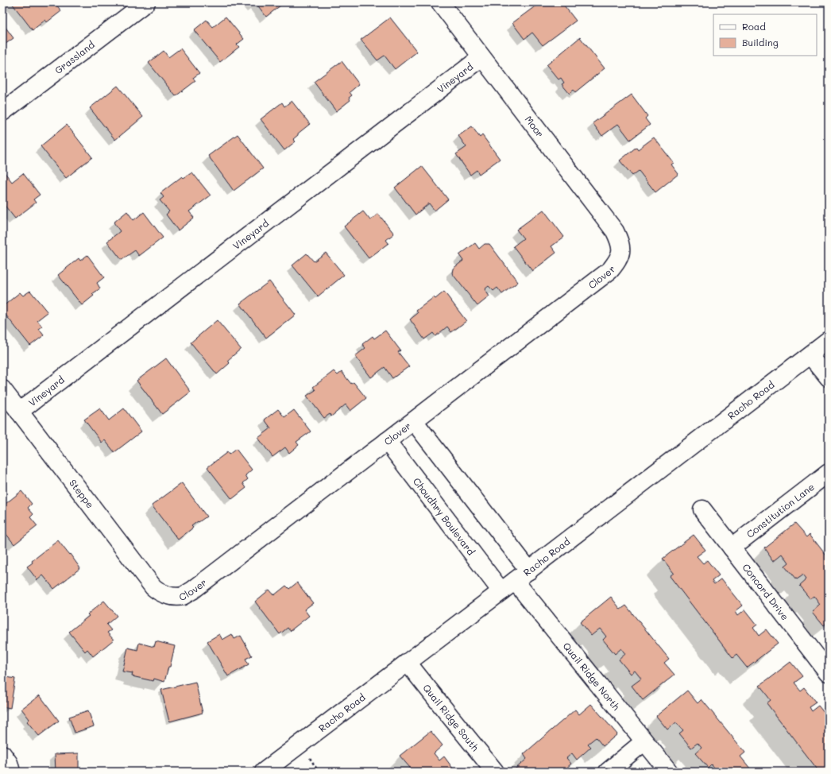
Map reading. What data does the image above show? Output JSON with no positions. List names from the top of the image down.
{
  "streets": {
    "street": [
      "Grassland",
      "Vineyard",
      "Moor",
      "Clover",
      "Racho Road",
      "Steppe",
      "Constitution Lane",
      "Choudhry Boulevard",
      "Concord Drive",
      "Quail Ridge North",
      "Quail Ridge South"
    ]
  },
  "crossings": [
    ["Vineyard", "Moor"],
    ["Vineyard", "Steppe"],
    ["Moor", "Clover"],
    ["Clover", "Steppe"],
    ["Clover", "Choudhry Boulevard"],
    ["Racho Road", "Choudhry Boulevard"],
    ["Racho Road", "Quail Ridge North"],
    ["Racho Road", "Quail Ridge South"],
    ["Constitution Lane", "Concord Drive"]
  ],
  "legend": ["Road", "Building"]
}
